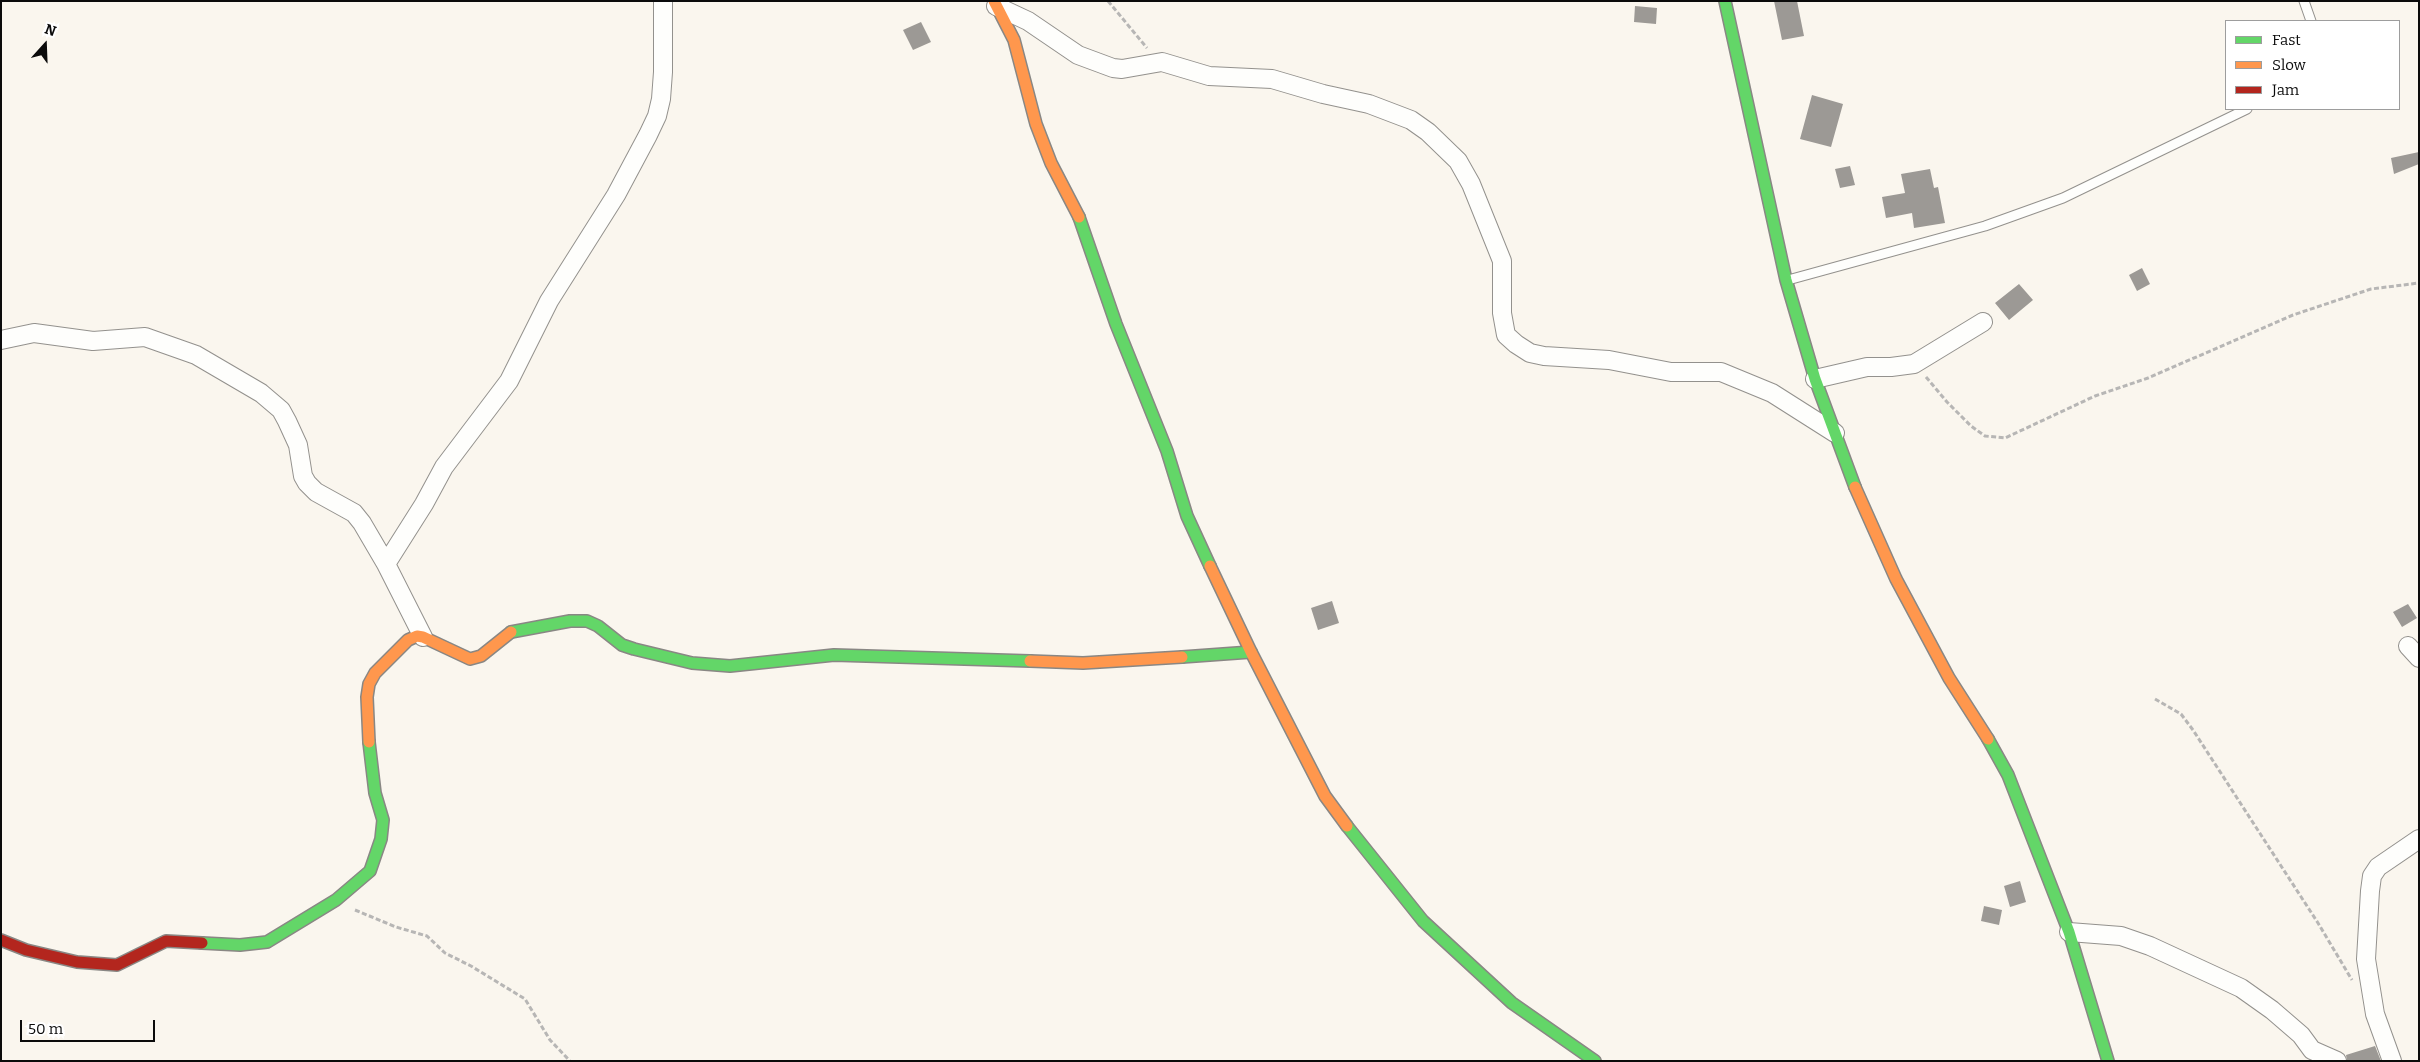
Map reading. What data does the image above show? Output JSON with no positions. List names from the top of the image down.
{
  "legend": ["Fast", "Slow", "Jam"],
  "scale_bar": "50 m",
  "north": "top"
}
